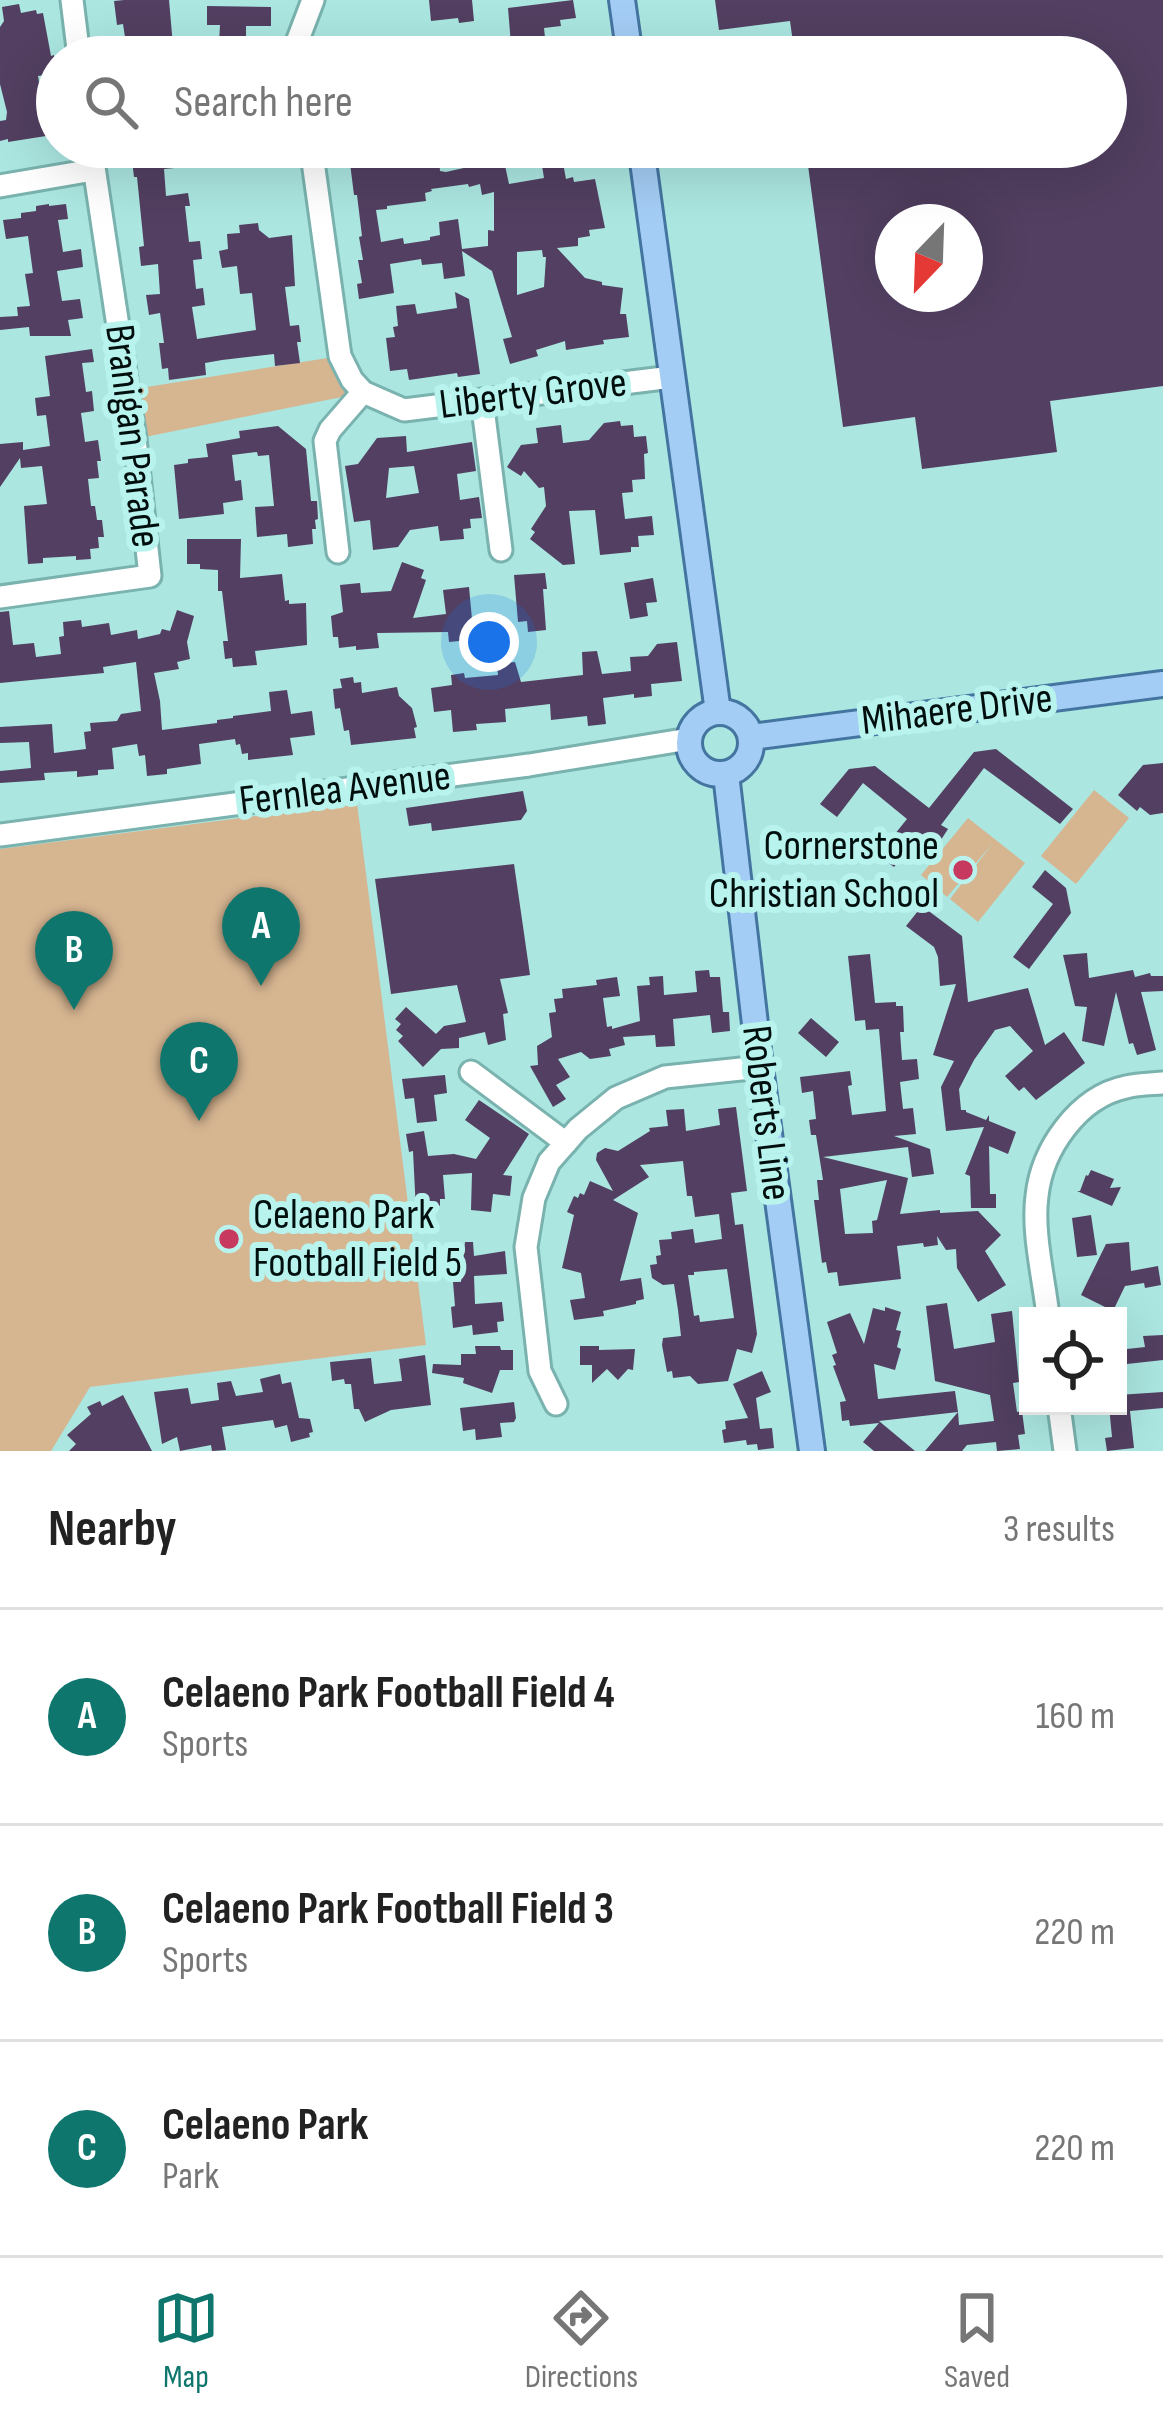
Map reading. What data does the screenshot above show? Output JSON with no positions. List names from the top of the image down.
{
  "streets": {
    "main road": ["Mihaere Drive", "Roberts Line"],
    "street": ["Liberty Grove", "Branigan Parade", "Fernlea Avenue"]
  },
  "crossings": [
    ["Mihaere Drive", "Fernlea Avenue"],
    ["Mihaere Drive", "Roberts Line"],
    ["Fernlea Avenue", "Roberts Line"]
  ],
  "places": ["Cornerstone Christian School", "Celaeno Park Football Field 5"],
  "north": "bottom left",
  "page": {
    "search": "Search here",
    "pins": ["A", "B", "C"],
    "heading": ["Nearby", "3 results"],
    "list": [
      {
        "mark": "A",
        "name": "Celaeno Park Football Field 4",
        "note": "Sports",
        "value": "160 m"
      },
      {
        "mark": "B",
        "name": "Celaeno Park Football Field 3",
        "note": "Sports",
        "value": "220 m"
      },
      {
        "mark": "C",
        "name": "Celaeno Park",
        "note": "Park",
        "value": "220 m"
      }
    ],
    "nav": ["Map", "Directions", "Saved"]
  }
}
